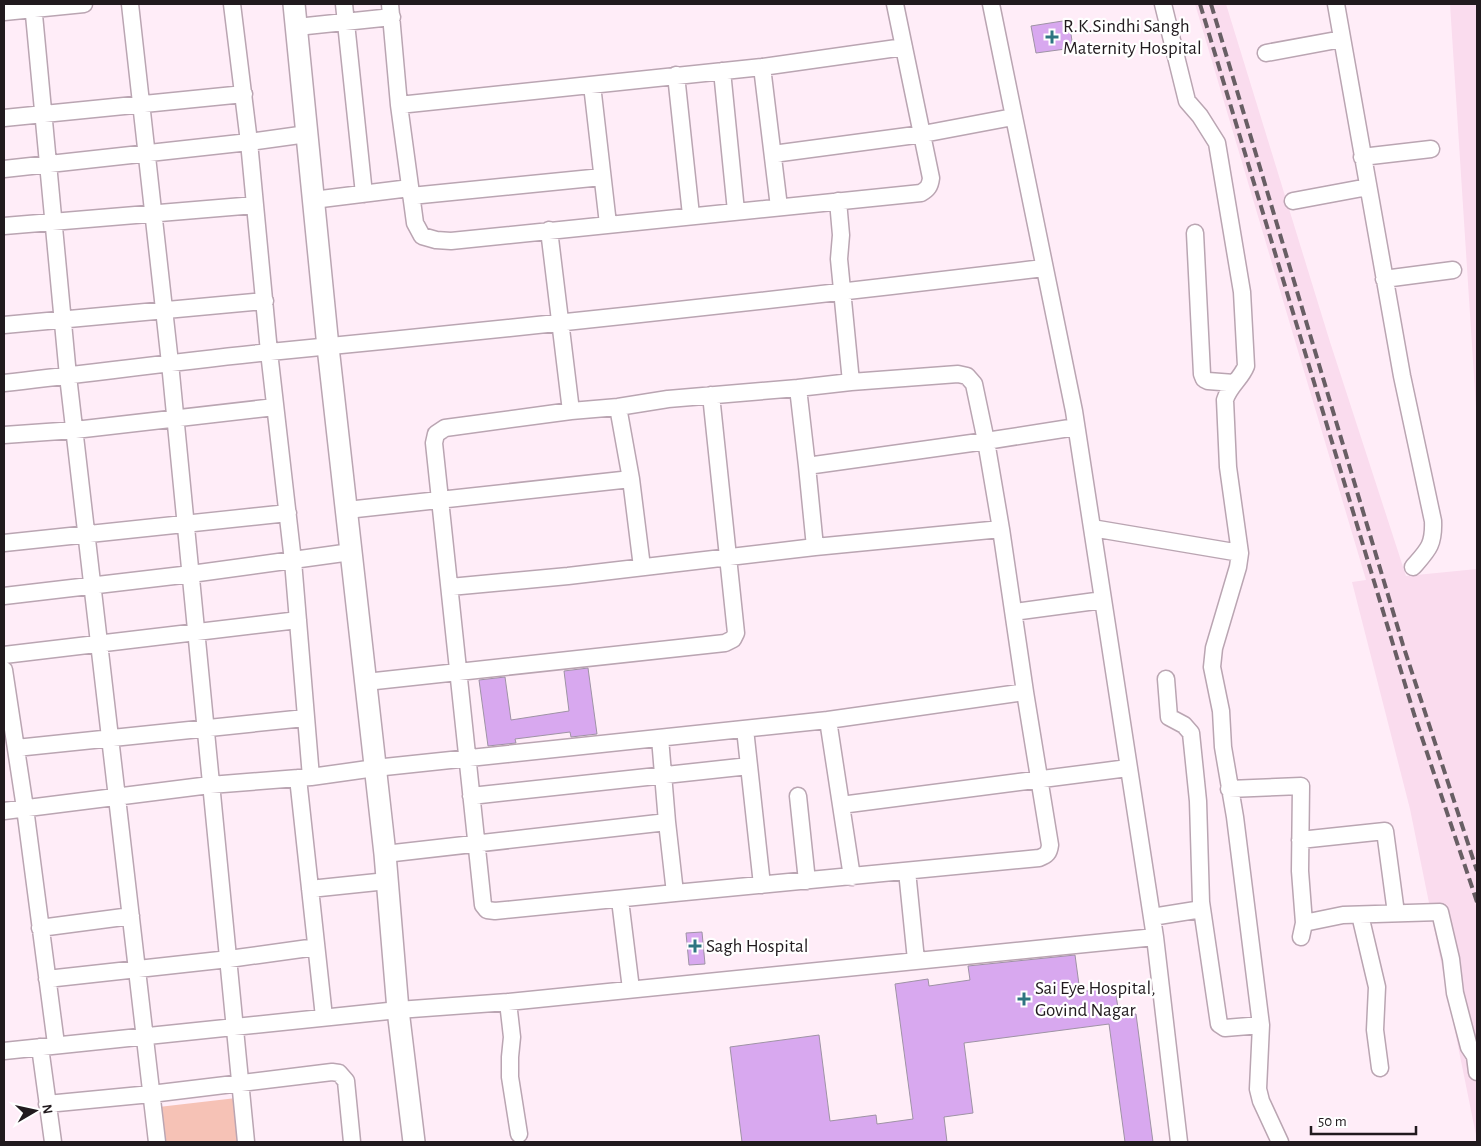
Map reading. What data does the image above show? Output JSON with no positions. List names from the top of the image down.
{
  "places": {
    "health": ["R.K.Sindhi Sangh Maternity Hospital", "Sagh Hospital", "Sai Eye Hospital, Govind Nagar"]
  },
  "scale_bar": "50 m",
  "north": "right"
}
